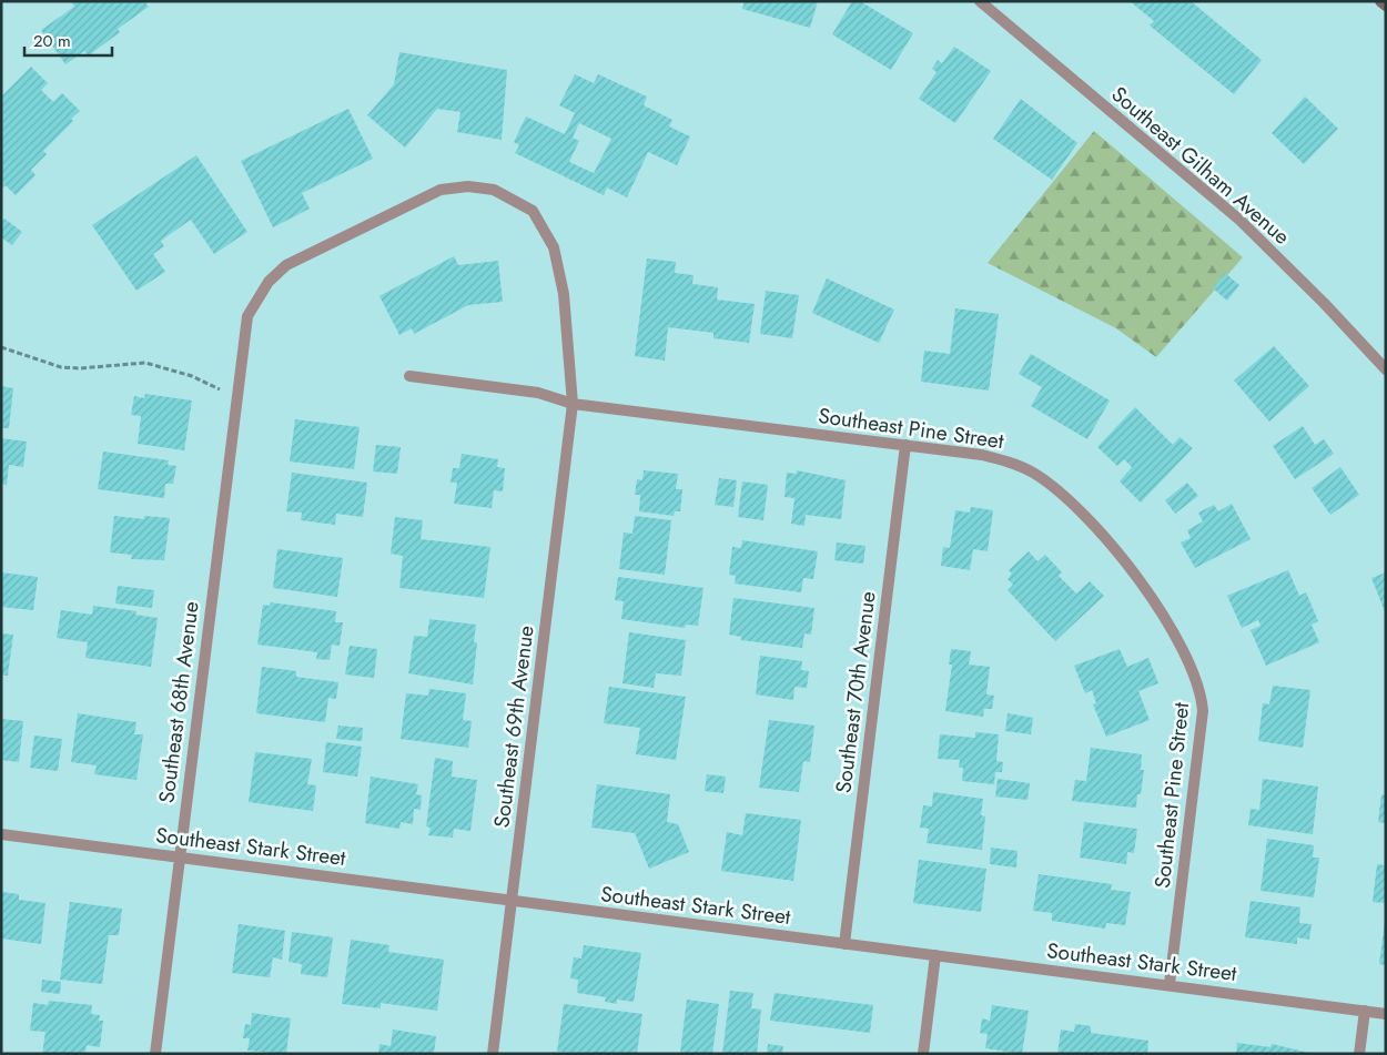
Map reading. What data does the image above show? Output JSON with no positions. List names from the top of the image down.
{
  "streets": {
    "street": [
      "Southeast Gilham Avenue",
      "Southeast Pine Street",
      "Southeast 70th Avenue",
      "Southeast 68th Avenue",
      "Southeast 69th Avenue",
      "Southeast Stark Street"
    ]
  },
  "crossings": [
    ["Southeast Pine Street", "Southeast 70th Avenue"],
    ["Southeast Pine Street", "Southeast 69th Avenue"],
    ["Southeast Pine Street", "Southeast Stark Street"],
    ["Southeast 70th Avenue", "Southeast Stark Street"],
    ["Southeast 68th Avenue", "Southeast 69th Avenue"],
    ["Southeast 68th Avenue", "Southeast Stark Street"],
    ["Southeast 69th Avenue", "Southeast Stark Street"]
  ],
  "scale_bar": "20 m"
}
